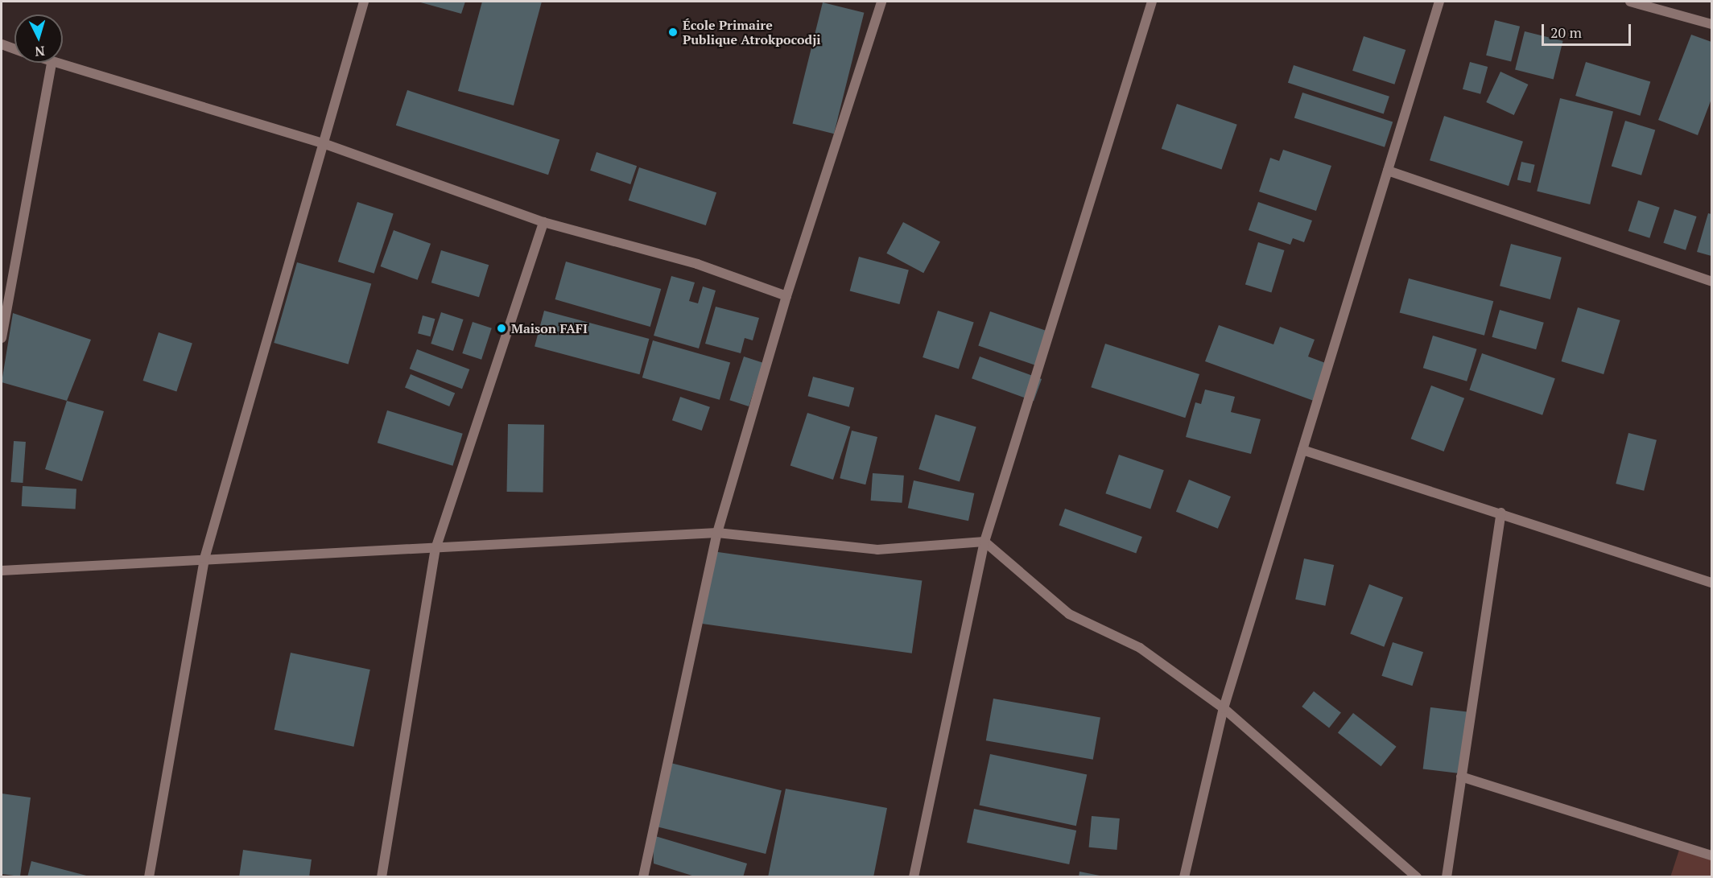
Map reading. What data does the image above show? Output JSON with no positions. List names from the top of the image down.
{
  "places": ["École Primaire Publique Atrokpocodji", "Maison FAFI"],
  "scale_bar": "20 m",
  "north": "bottom"
}
